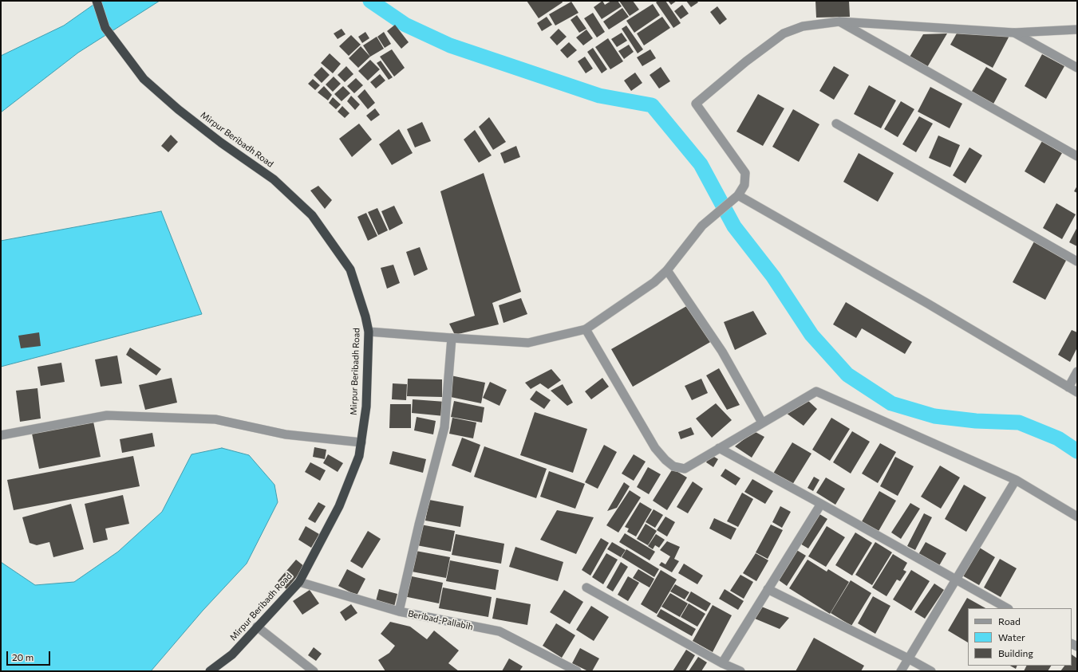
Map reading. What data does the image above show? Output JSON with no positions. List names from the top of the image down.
{
  "streets": {
    "highway": ["Mirpur Beribadh Road"],
    "street": ["Beribad-Pallabih"]
  },
  "crossings": [
    ["Mirpur Beribadh Road", "Beribad-Pallabih"]
  ],
  "legend": ["Road", "Water", "Building"],
  "scale_bar": "20 m"
}
